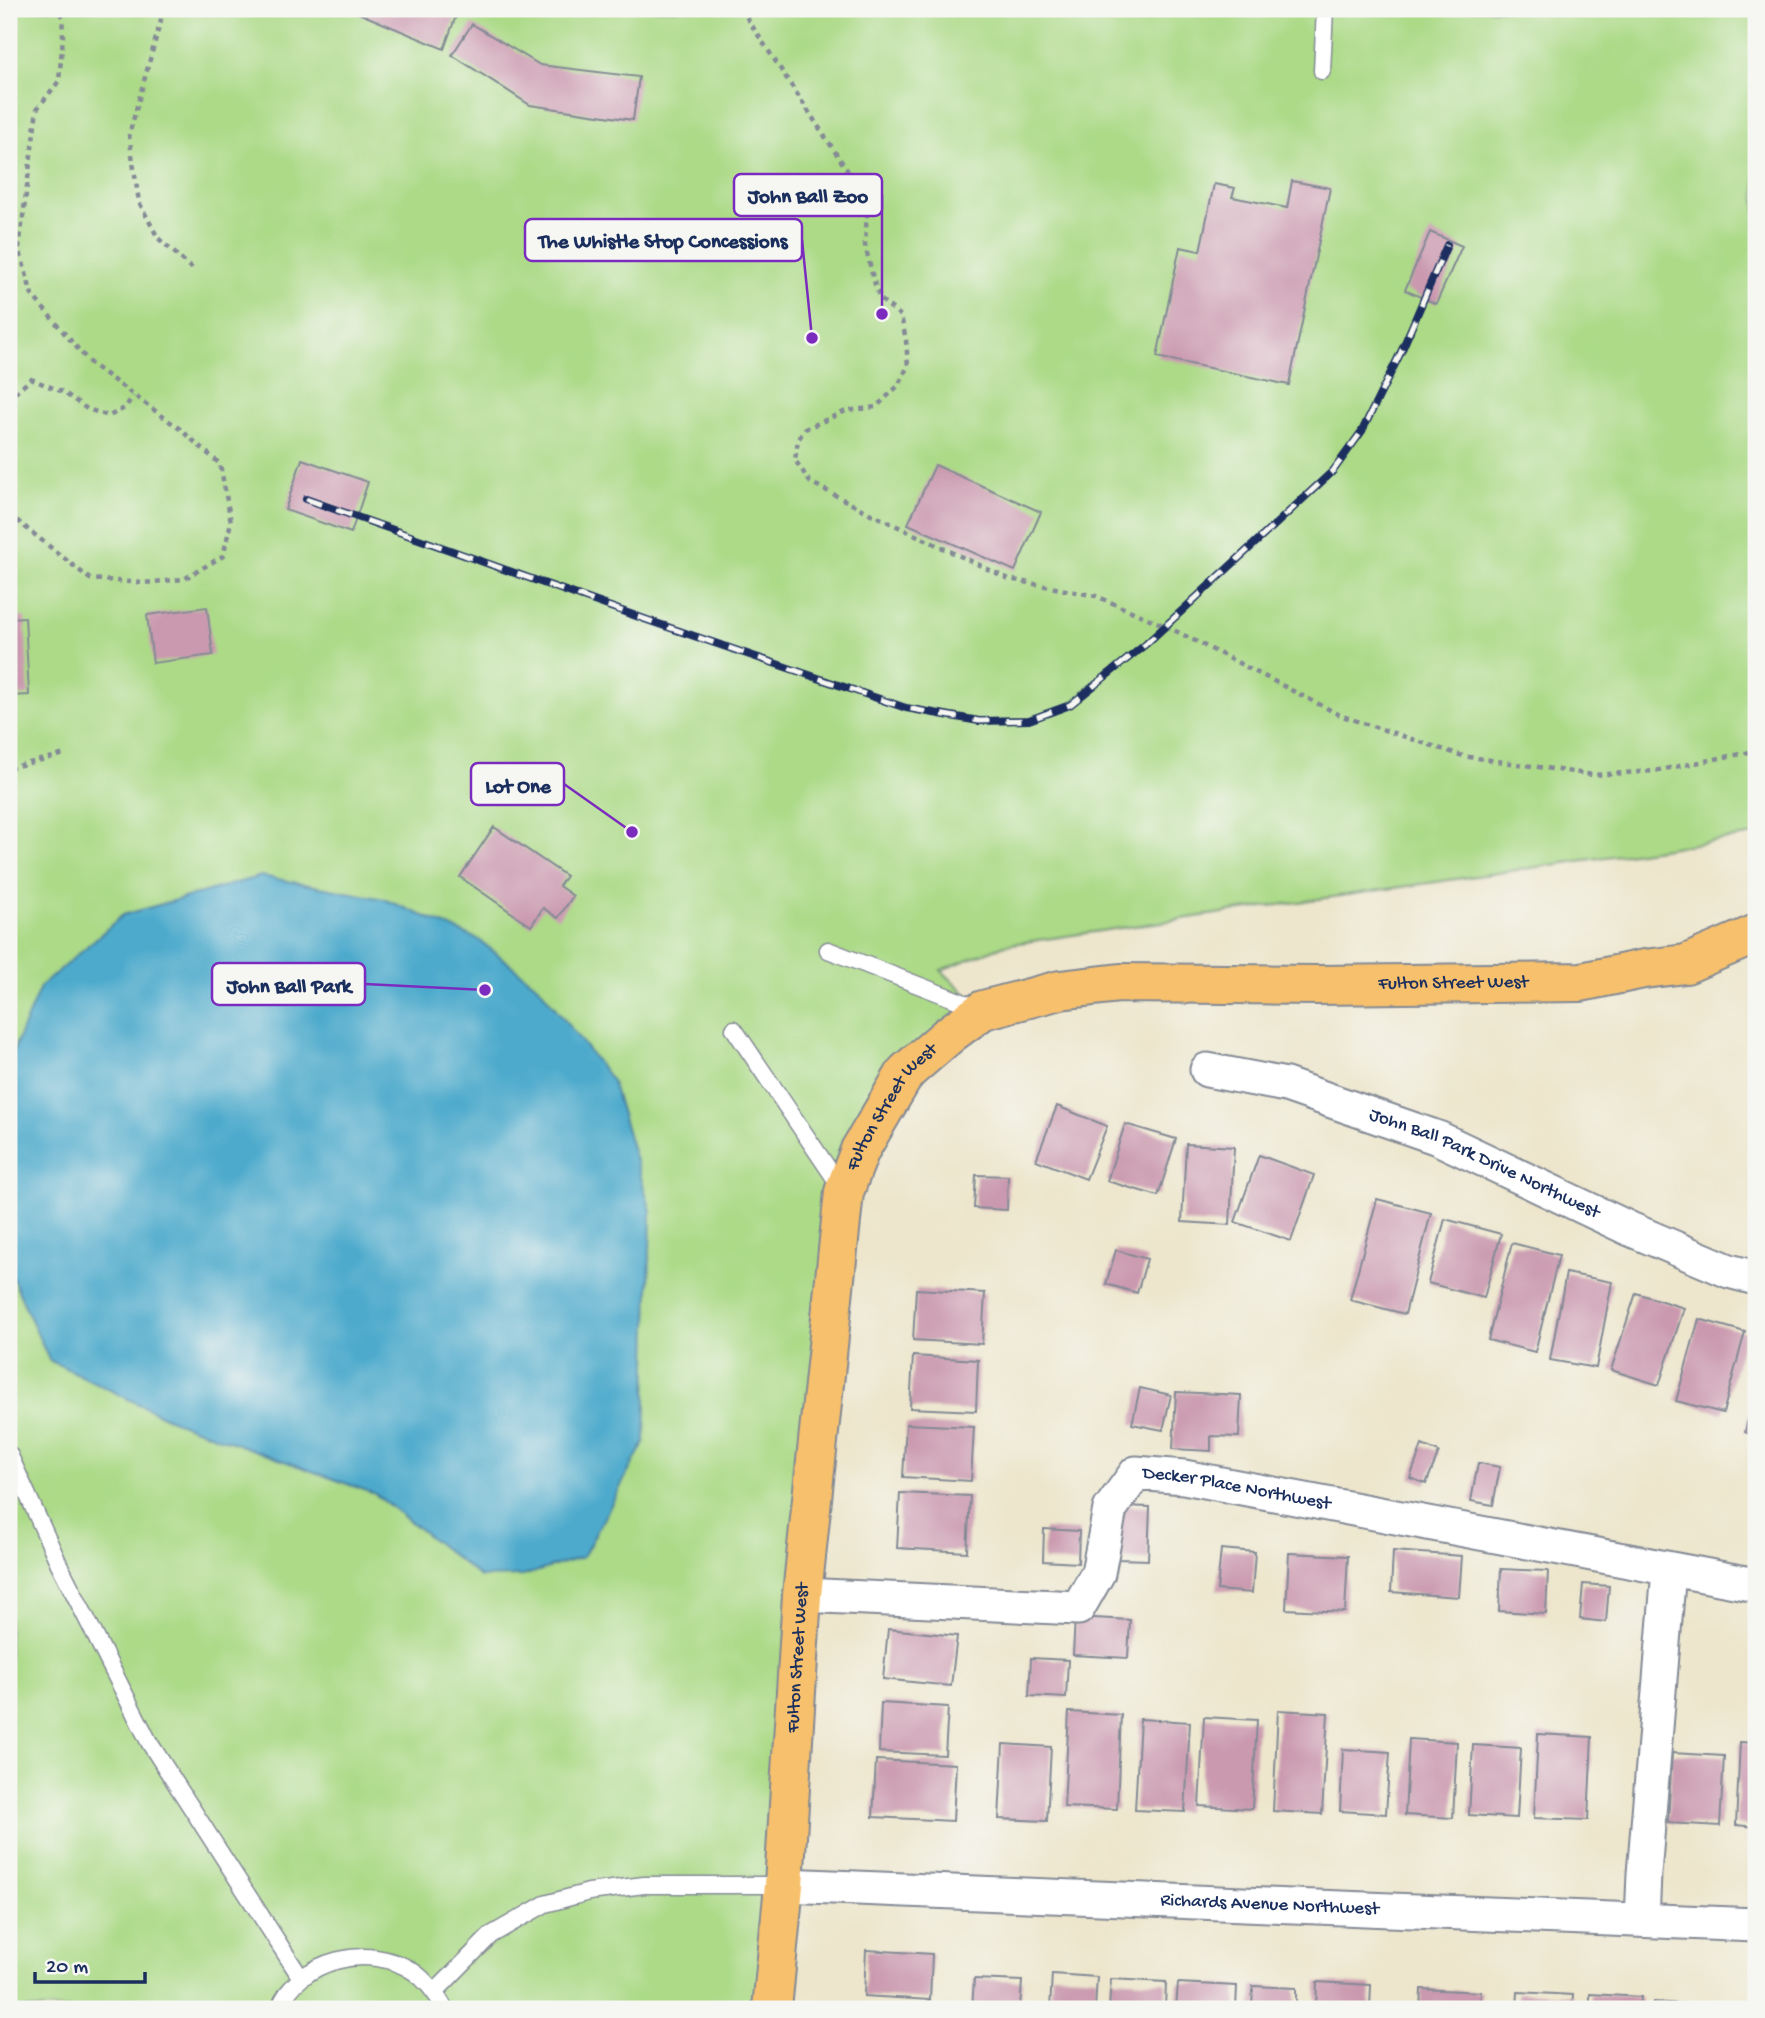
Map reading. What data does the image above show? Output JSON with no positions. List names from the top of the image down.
{
  "streets": {
    "main road": ["Fulton Street West"],
    "street": ["John Ball Park Drive Northwest", "Decker Place Northwest", "Richards Avenue Northwest"]
  },
  "crossings": [
    ["Fulton Street West", "Decker Place Northwest"],
    ["Fulton Street West", "Richards Avenue Northwest"]
  ],
  "places": [
    "John Ball Zoo",
    "The Whistle Stop Concessions",
    "Lot One",
    "John Ball Park"
  ],
  "scale_bar": "20 m"
}
